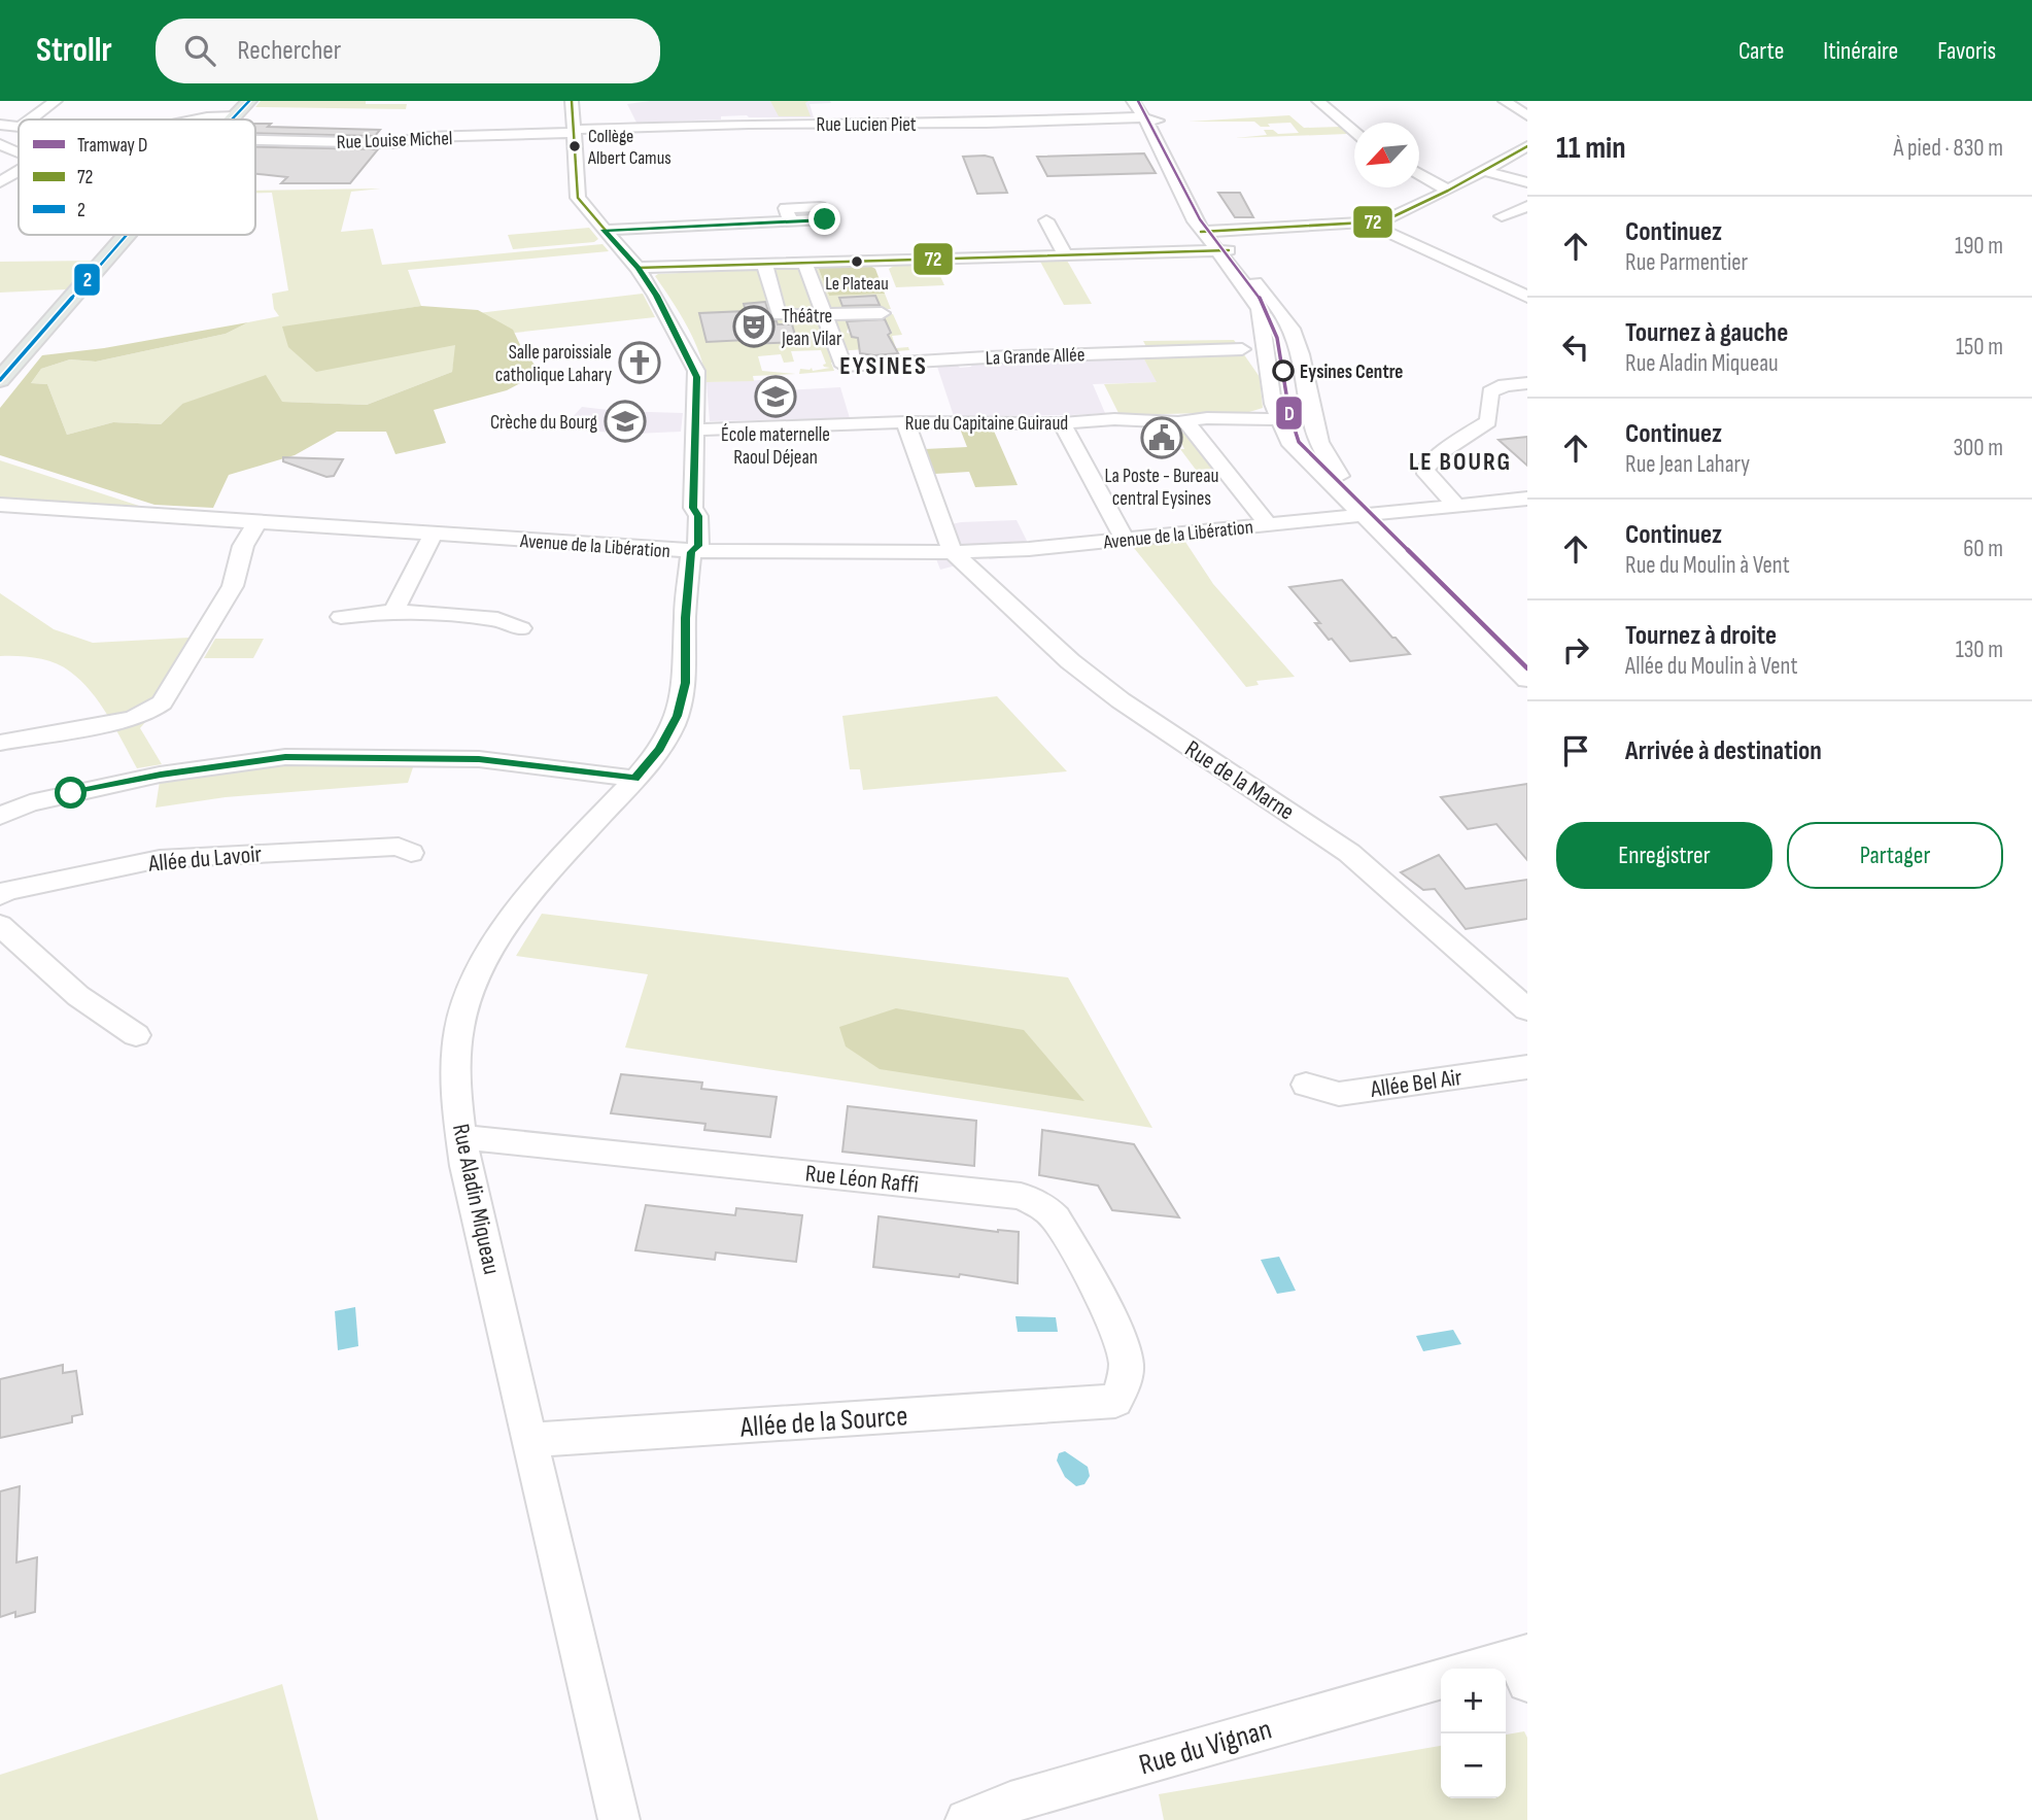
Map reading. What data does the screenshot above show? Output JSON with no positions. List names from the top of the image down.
{
  "streets": {
    "street": [
      "Rue Lucien Piet",
      "Rue Louise Michel",
      "La Grande Allée",
      "Rue du Capitaine Guiraud",
      "Avenue de la Libération",
      "Rue de la Marne",
      "Allée du Lavoir",
      "Allée Bel Air",
      "Rue Léon Raffi",
      "Rue Aladin Miqueau",
      "Allée de la Source",
      "Rue du Vignan"
    ]
  },
  "crossings": [
    ["Rue Lucien Piet", "Rue Louise Michel"],
    ["Rue du Capitaine Guiraud", "Rue Aladin Miqueau"],
    ["Avenue de la Libération", "Rue de la Marne"],
    ["Avenue de la Libération", "Rue Aladin Miqueau"],
    ["Rue Léon Raffi", "Rue Aladin Miqueau"],
    ["Rue Léon Raffi", "Allée de la Source"],
    ["Rue Aladin Miqueau", "Allée de la Source"]
  ],
  "districts": ["EYSINES", "LE BOURG"],
  "places": {
    "other": ["Collège Albert Camus", "Le Plateau", "Eysines Centre"],
    "theatre": ["Théâtre Jean Vilar"],
    "church": ["Salle paroissiale catholique Lahary"],
    "school or university": ["École maternelle Raoul Déjean", "Crèche du Bourg"],
    "public building": ["La Poste - Bureau central Eysines"]
  },
  "lines": ["tram line D", "transit line 72", "transit line 2"],
  "legend": ["Tramway D", "72", "2"],
  "north": "bottom left",
  "page": {
    "header": "Strollr",
    "search": "Rechercher",
    "nav": ["Carte", "Itinéraire", "Favoris"],
    "heading": ["11 min", "À pied · 830 m"],
    "list": [
      ["Continuez", "Rue Parmentier", "190 m"],
      ["Tournez à gauche", "Rue Aladin Miqueau", "150 m"],
      ["Continuez", "Rue Jean Lahary", "300 m"],
      ["Continuez", "Rue du Moulin à Vent", "60 m"],
      ["Tournez à droite", "Allée du Moulin à Vent", "130 m"],
      "Arrivée à destination"
    ],
    "buttons": ["Enregistrer", "Partager"],
    "map_buttons": ["+", "−"]
  }
}
